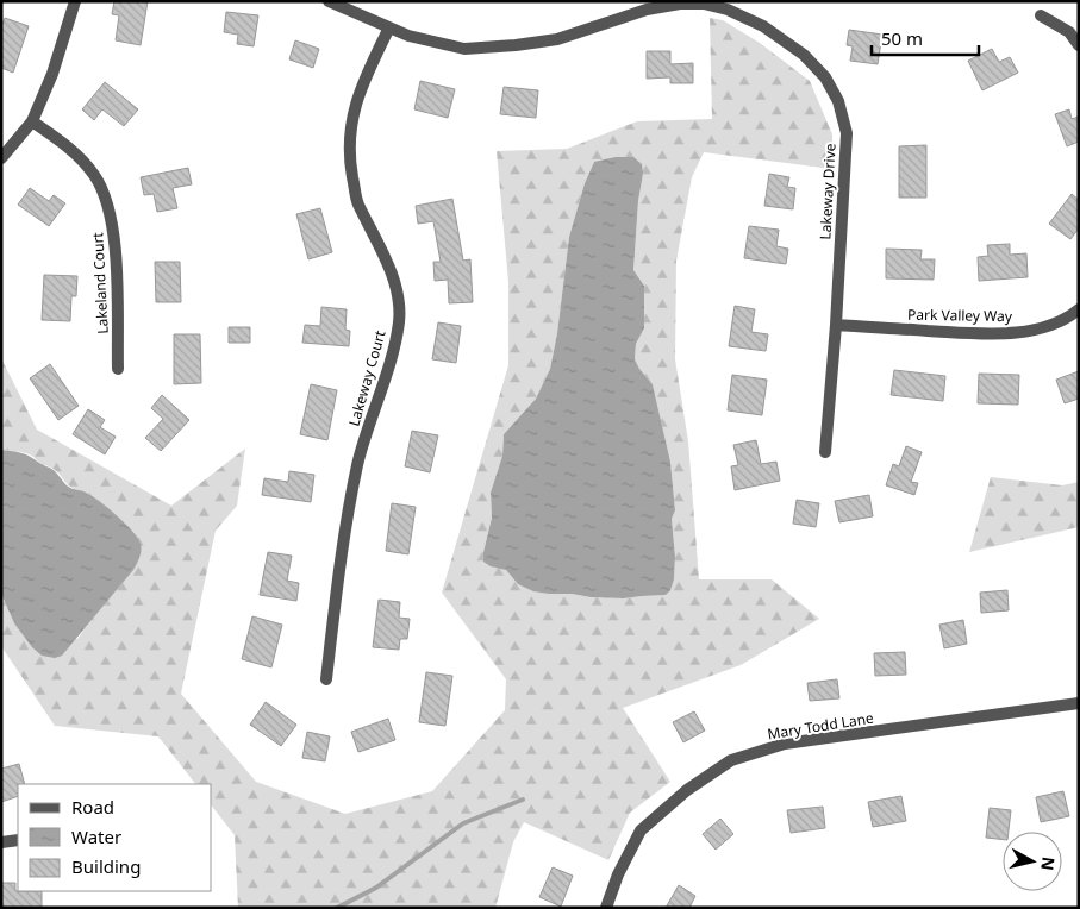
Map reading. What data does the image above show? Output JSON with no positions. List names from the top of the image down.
{
  "streets": {
    "street": [
      "Lakeway Drive",
      "Lakeland Court",
      "Park Valley Way",
      "Lakeway Court",
      "Mary Todd Lane"
    ]
  },
  "crossings": [
    ["Lakeway Drive", "Park Valley Way"],
    ["Lakeway Drive", "Lakeway Court"]
  ],
  "legend": ["Road", "Water", "Building"],
  "scale_bar": "50 m",
  "north": "right"
}
